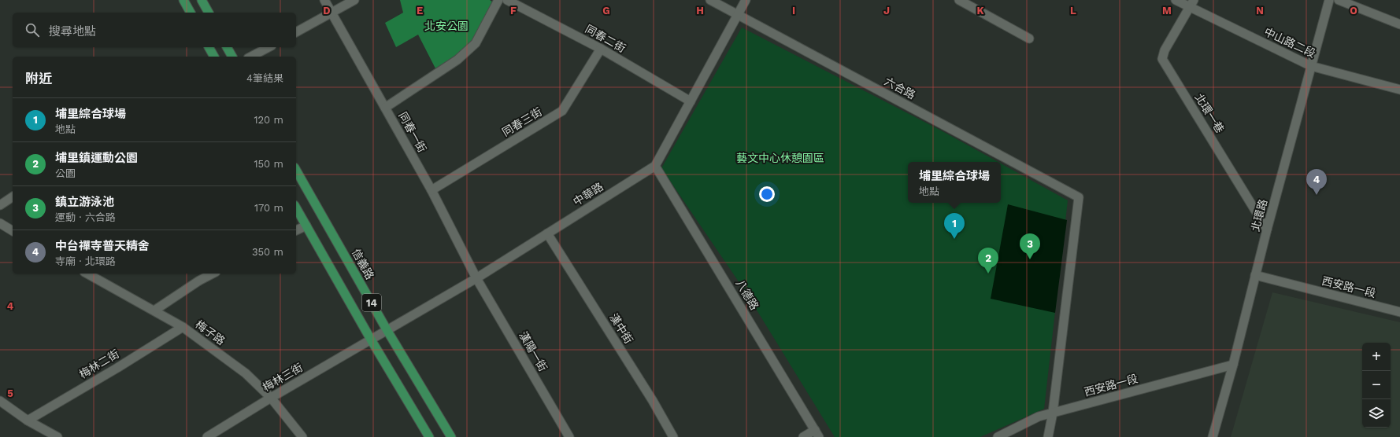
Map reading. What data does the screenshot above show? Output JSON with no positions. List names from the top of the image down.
{
  "streets": {
    "main road": ["信義路", "14"],
    "street": [
      "同春二街",
      "中山路二段",
      "六合路",
      "北環一巷",
      "同春三街",
      "同春一街",
      "中華路",
      "北環路",
      "西安路一段",
      "八德路",
      "漢中街",
      "梅子路",
      "漢陽一街",
      "梅林二街",
      "梅林三街"
    ]
  },
  "crossings": [
    ["同春二街", "同春三街"],
    ["同春二街", "中華路"],
    ["中山路二段", "北環一巷"],
    ["中山路二段", "北環路"],
    ["六合路", "中華路"],
    ["六合路", "西安路一段"],
    ["北環一巷", "北環路"],
    ["同春三街", "同春一街"],
    ["同春一街", "中華路"],
    ["同春一街", "漢陽一街"],
    ["中華路", "信義路"],
    ["中華路", "八德路"],
    ["中華路", "14"],
    ["中華路", "漢中街"],
    ["中華路", "漢陽一街"],
    ["中華路", "梅林三街"],
    ["北環路", "西安路一段"],
    ["14", "梅林三街"],
    ["梅子路", "梅林二街"],
    ["梅子路", "梅林三街"]
  ],
  "parks": ["北安公園", "藝文中心休憩園區"],
  "page": {
    "search": "搜尋地點",
    "heading": ["附近", "4筆結果"],
    "list": [
      {
        "mark": "1",
        "name": "埔里綜合球場",
        "note": "地點",
        "value": "120 m"
      },
      {
        "mark": "2",
        "name": "埔里鎮運動公園",
        "note": "公園",
        "value": "150 m"
      },
      {
        "mark": "3",
        "name": "鎮立游泳池",
        "note": "運動 · 六合路",
        "value": "170 m"
      },
      {
        "mark": "4",
        "name": "中台禪寺普天精舍",
        "note": "寺廟 · 北環路",
        "value": "350 m"
      }
    ],
    "popup": ["埔里綜合球場", "地點"],
    "pins": [
      "4",
      "1",
      "3",
      "2"
    ],
    "map_buttons": ["+", "−"]
  },
  "grid": {
    "columns": [
      "D",
      "E",
      "F",
      "G",
      "H",
      "I",
      "J",
      "K",
      "L",
      "M",
      "N",
      "O"
    ],
    "rows": ["4", "5"]
  }
}
